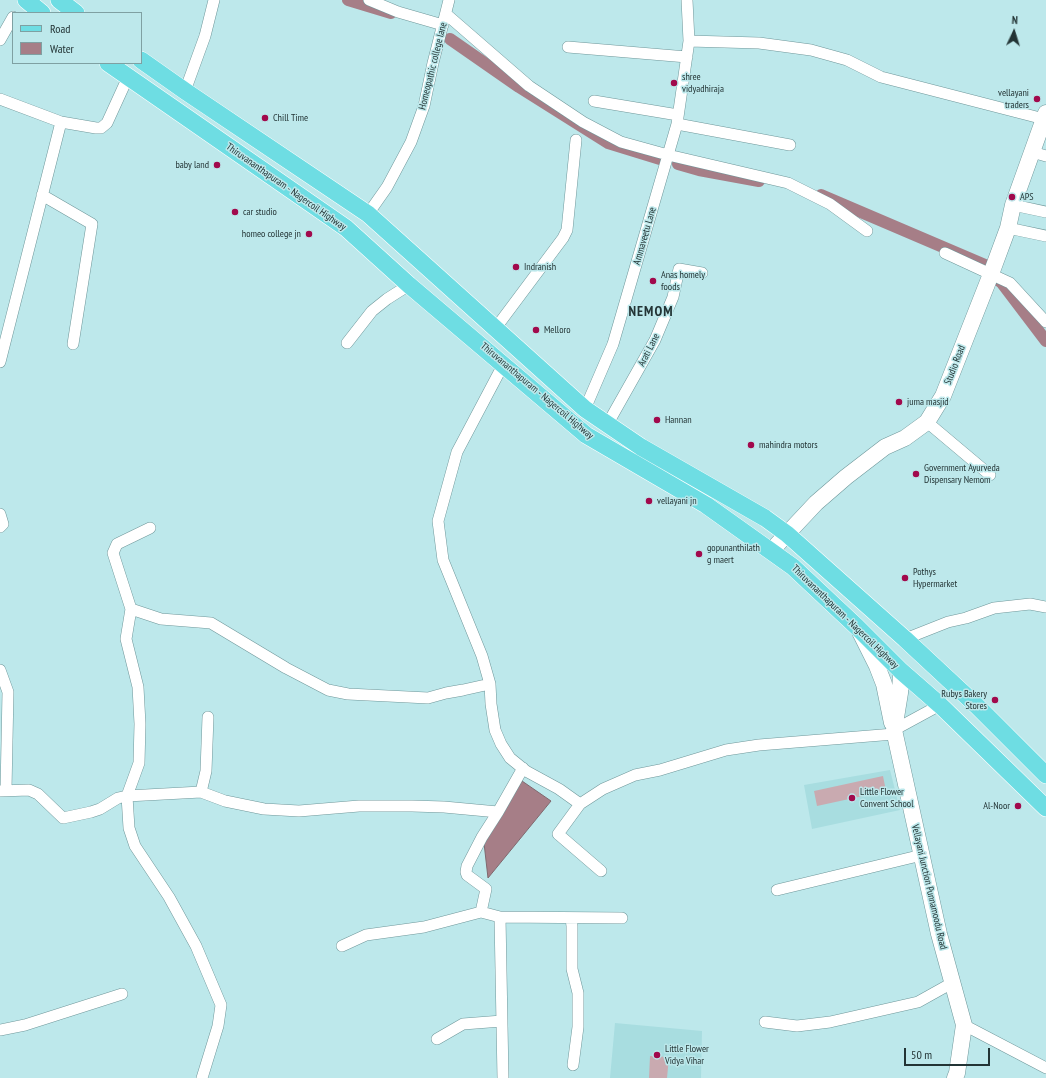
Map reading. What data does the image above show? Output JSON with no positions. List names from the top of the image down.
{
  "streets": {
    "main road": ["Thiruvananthapuram - Nagercoil Highway"],
    "street": [
      "Homeopathic college lane",
      "Ammaveetu Lane",
      "Arati Lane",
      "Studio Road",
      "Vellayani Junction Punnamoodu Road"
    ]
  },
  "crossings": [
    ["Homeopathic college lane", "Thiruvananthapuram - Nagercoil Highway"],
    ["Thiruvananthapuram - Nagercoil Highway", "Ammaveetu Lane"],
    ["Thiruvananthapuram - Nagercoil Highway", "Arati Lane"],
    ["Thiruvananthapuram - Nagercoil Highway", "Studio Road"],
    ["Thiruvananthapuram - Nagercoil Highway", "Vellayani Junction Punnamoodu Road"]
  ],
  "districts": ["NEMOM"],
  "places": [
    "shree vidyadhiraja",
    "vellayani traders",
    "Chill Time",
    "baby land",
    "APS",
    "car studio",
    "homeo college jn",
    "Indranish",
    "Anas homely foods",
    "Melloro",
    "juma masjid",
    "Hannan",
    "mahindra motors",
    "Government Ayurveda Dispensary Nemom",
    "vellayani jn",
    "gopunanthilath g maert",
    "Pothys Hypermarket",
    "Rubys Bakery Stores",
    "Little Flower Convent School",
    "Al-Noor",
    "Little Flower Vidya Vihar"
  ],
  "legend": ["Road", "Water"],
  "scale_bar": "50 m",
  "north": "top"
}
